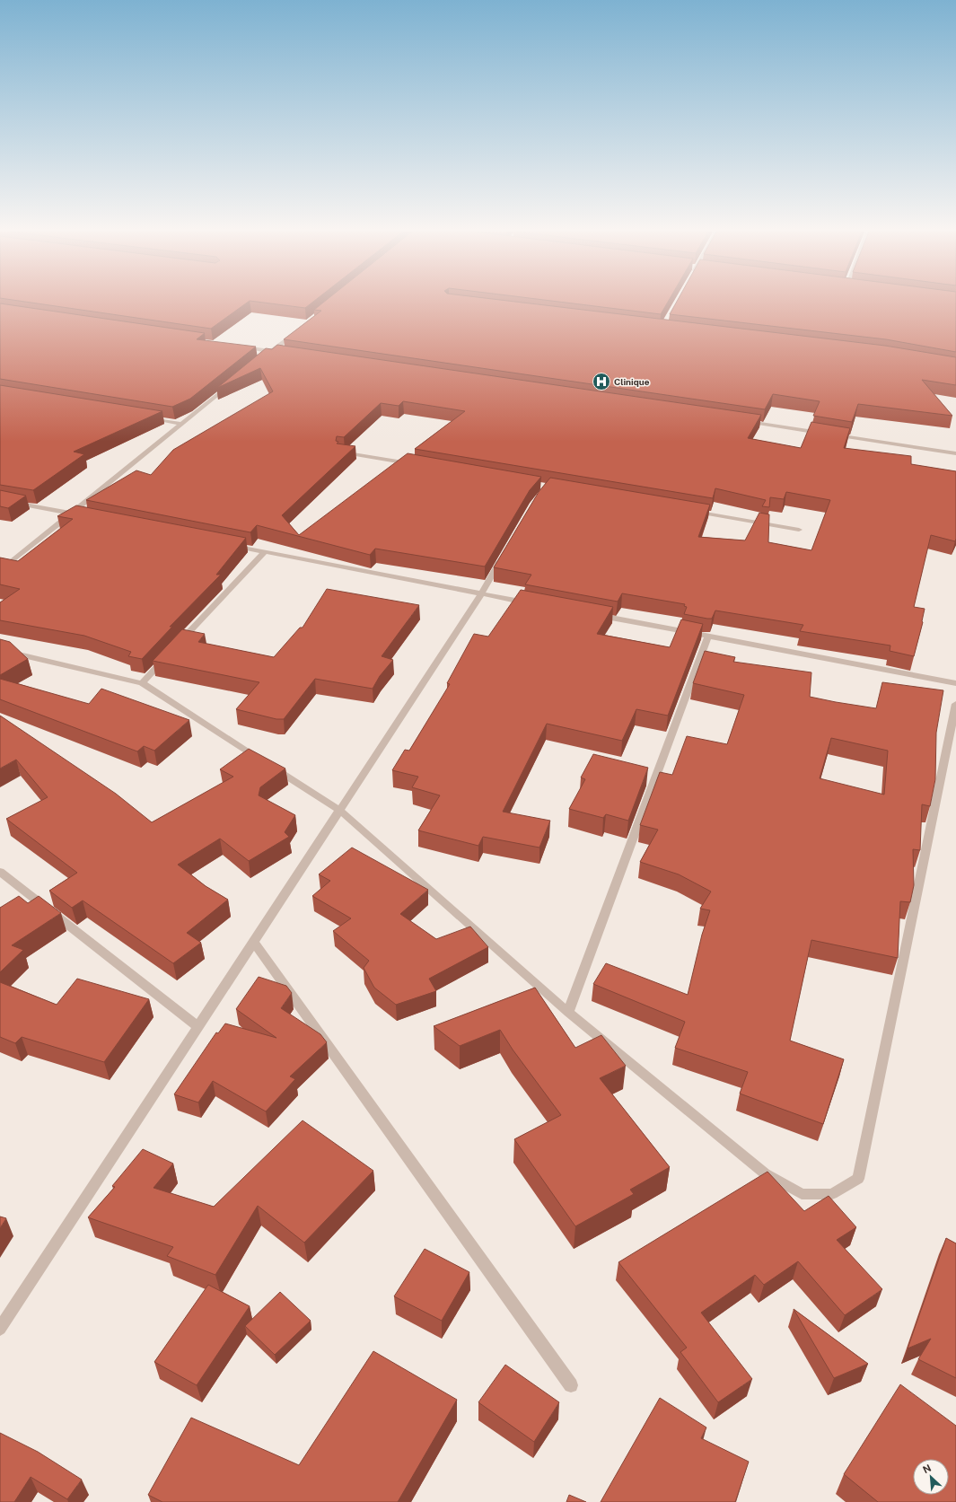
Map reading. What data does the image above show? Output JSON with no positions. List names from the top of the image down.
{
  "places": {
    "hospital": ["Clinique"]
  },
  "north": "top left"
}
